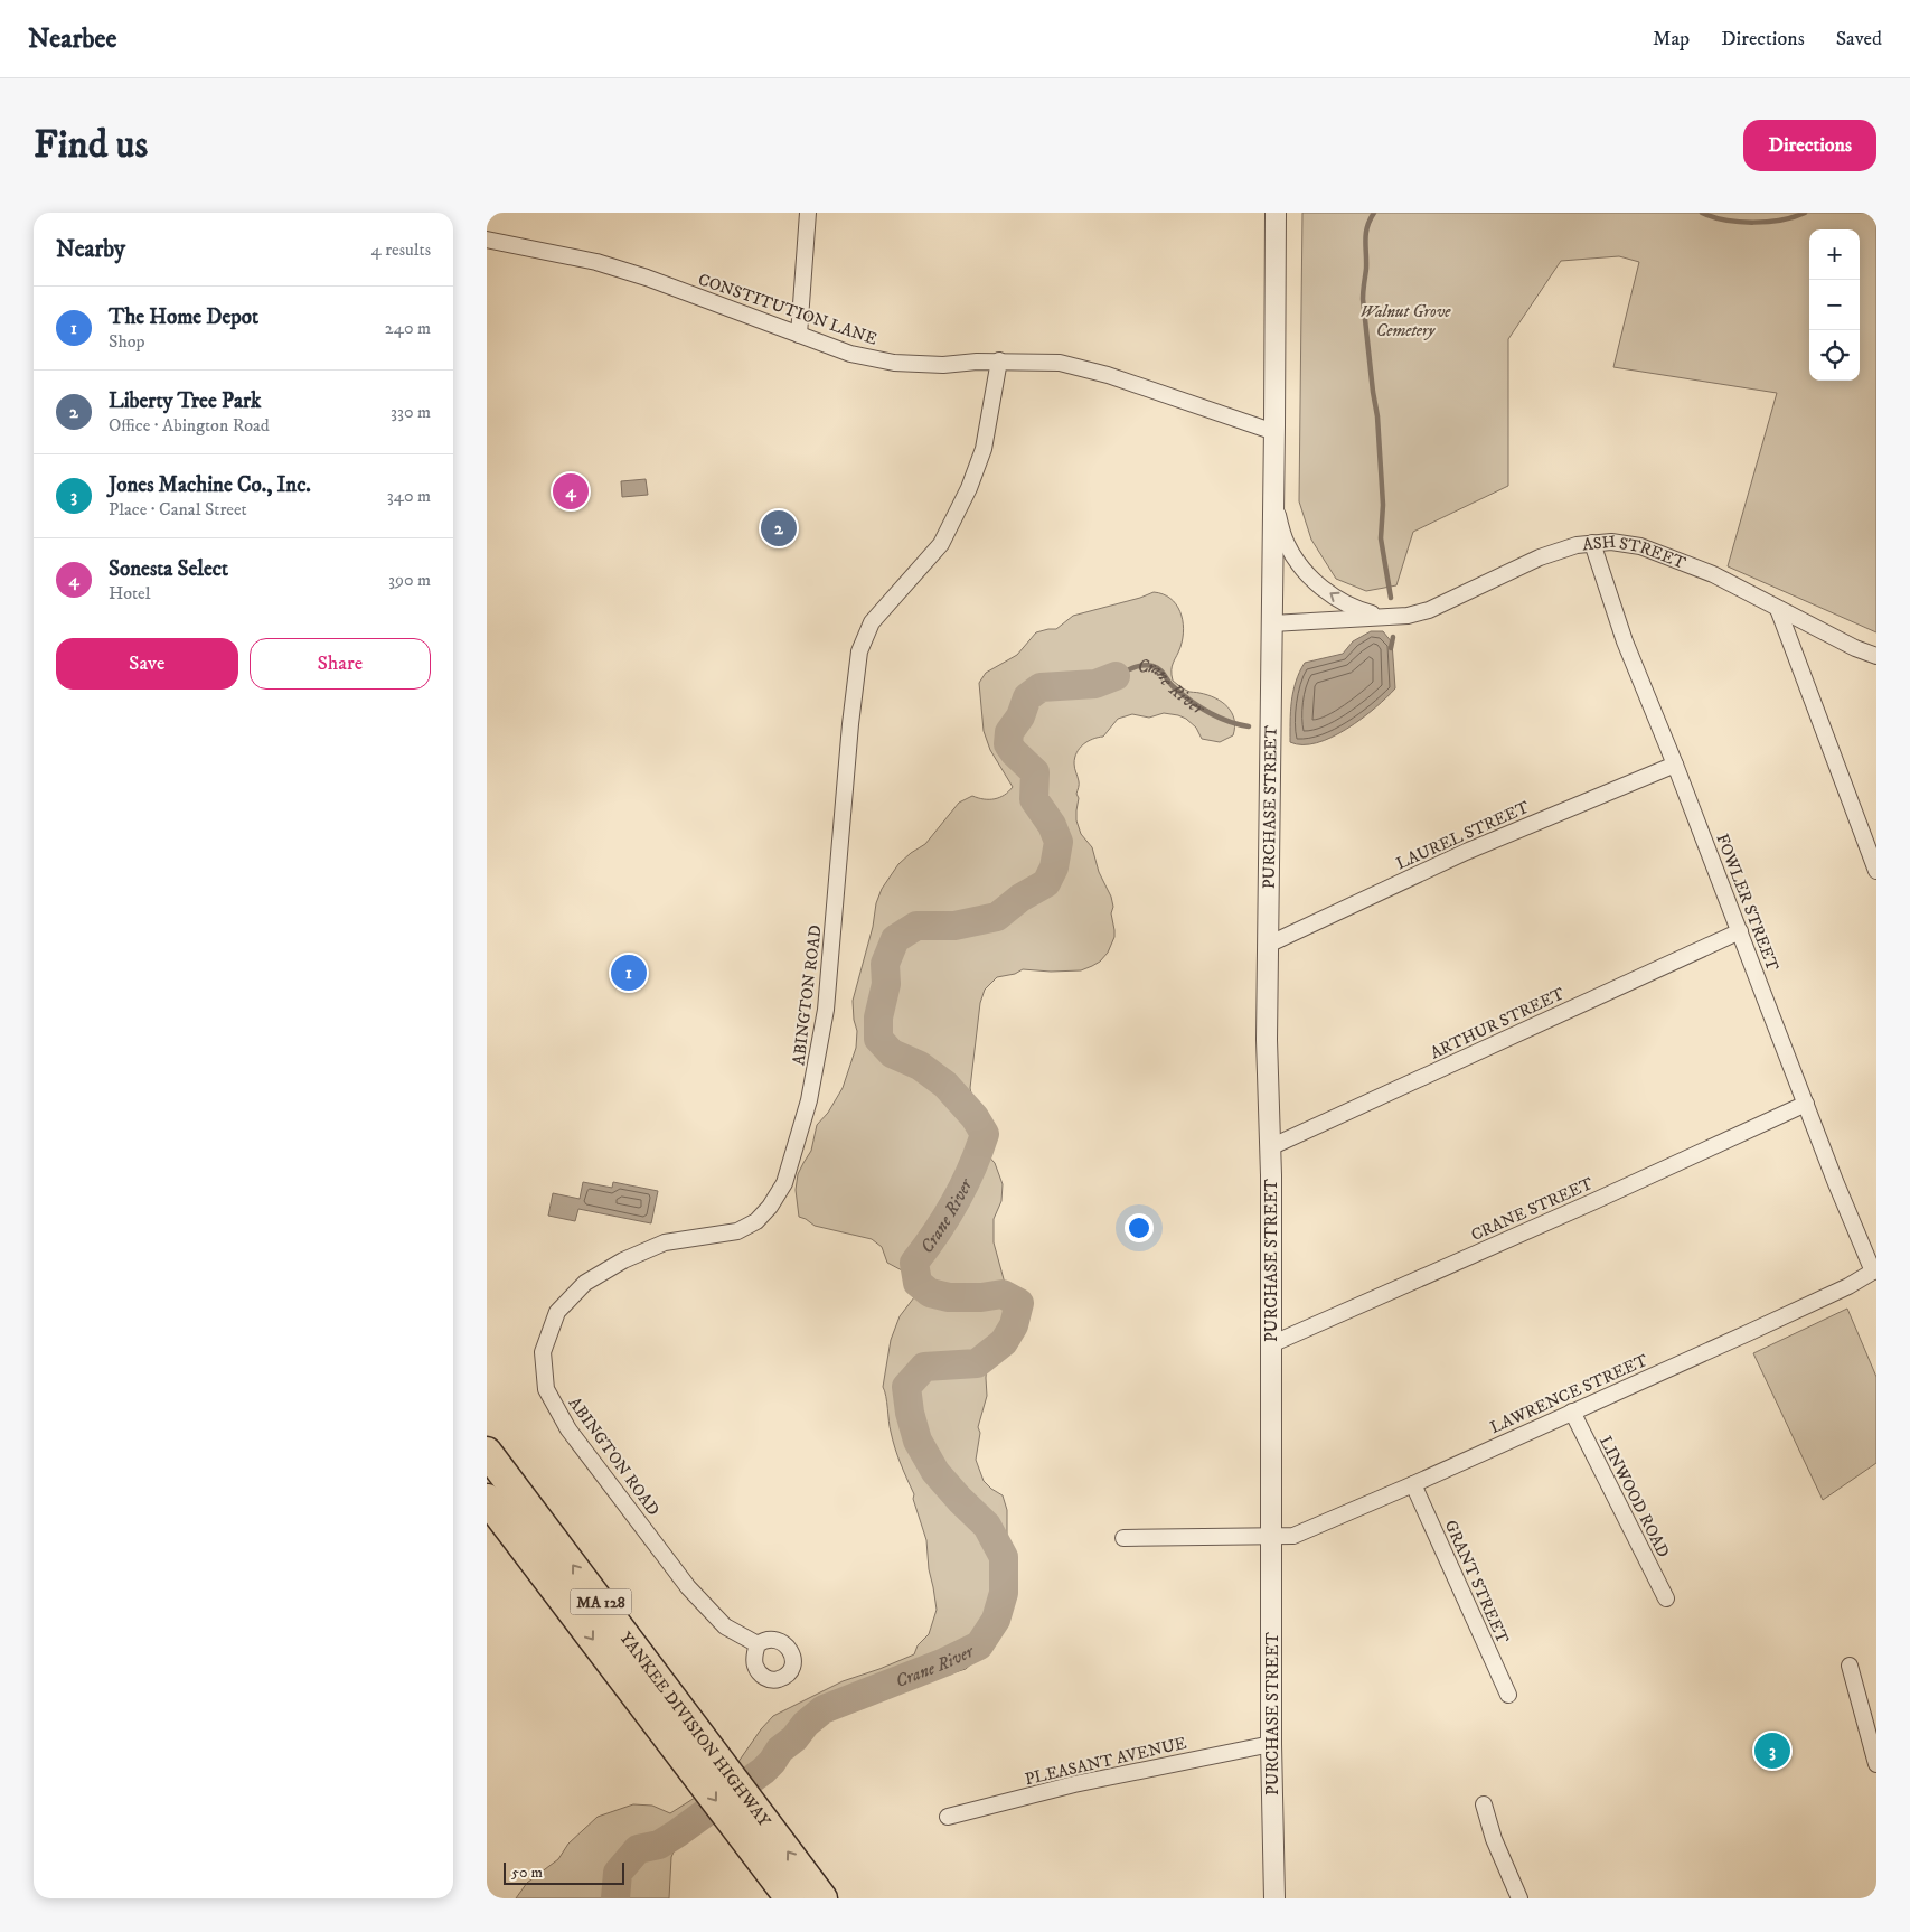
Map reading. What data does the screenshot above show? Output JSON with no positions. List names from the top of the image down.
{
  "streets": {
    "highway": ["MA 128", "YANKEE DIVISION HIGHWAY"],
    "street": [
      "CONSTITUTION LANE",
      "ASH STREET",
      "PURCHASE STREET",
      "LAUREL STREET",
      "FOWLER STREET",
      "ABINGTON ROAD",
      "ARTHUR STREET",
      "CRANE STREET",
      "LAWRENCE STREET",
      "LINWOOD ROAD",
      "GRANT STREET",
      "PLEASANT AVENUE"
    ]
  },
  "crossings": [
    ["CONSTITUTION LANE", "ASH STREET"],
    ["CONSTITUTION LANE", "ABINGTON ROAD"],
    ["ASH STREET", "PURCHASE STREET"],
    ["ASH STREET", "FOWLER STREET"],
    ["PURCHASE STREET", "LAUREL STREET"],
    ["PURCHASE STREET", "ARTHUR STREET"],
    ["PURCHASE STREET", "CRANE STREET"],
    ["PURCHASE STREET", "LAWRENCE STREET"],
    ["PURCHASE STREET", "PLEASANT AVENUE"],
    ["LAUREL STREET", "FOWLER STREET"],
    ["FOWLER STREET", "ARTHUR STREET"],
    ["FOWLER STREET", "CRANE STREET"],
    ["FOWLER STREET", "LAWRENCE STREET"],
    ["LAWRENCE STREET", "LINWOOD ROAD"],
    ["LAWRENCE STREET", "GRANT STREET"]
  ],
  "water": ["Crane River"],
  "parks": ["Walnut Grove Cemetery"],
  "scale_bar": "50 m",
  "page": {
    "header": "Nearbee",
    "nav": ["Map", "Directions", "Saved"],
    "buttons": [
      "Directions",
      ["Save", "Share"]
    ],
    "title": "Find us",
    "heading": ["Nearby", "4 results"],
    "map_buttons": ["+", "−"],
    "list": [
      {
        "mark": "1",
        "name": "The Home Depot",
        "note": "Shop",
        "value": "240 m"
      },
      {
        "mark": "2",
        "name": "Liberty Tree Park",
        "note": "Office · Abington Road",
        "value": "330 m"
      },
      {
        "mark": "3",
        "name": "Jones Machine Co., Inc.",
        "note": "Place · Canal Street",
        "value": "340 m"
      },
      {
        "mark": "4",
        "name": "Sonesta Select",
        "note": "Hotel",
        "value": "390 m"
      }
    ],
    "pins": [
      "4",
      "2",
      "1",
      "3"
    ],
    "scale": "50 m"
  }
}
